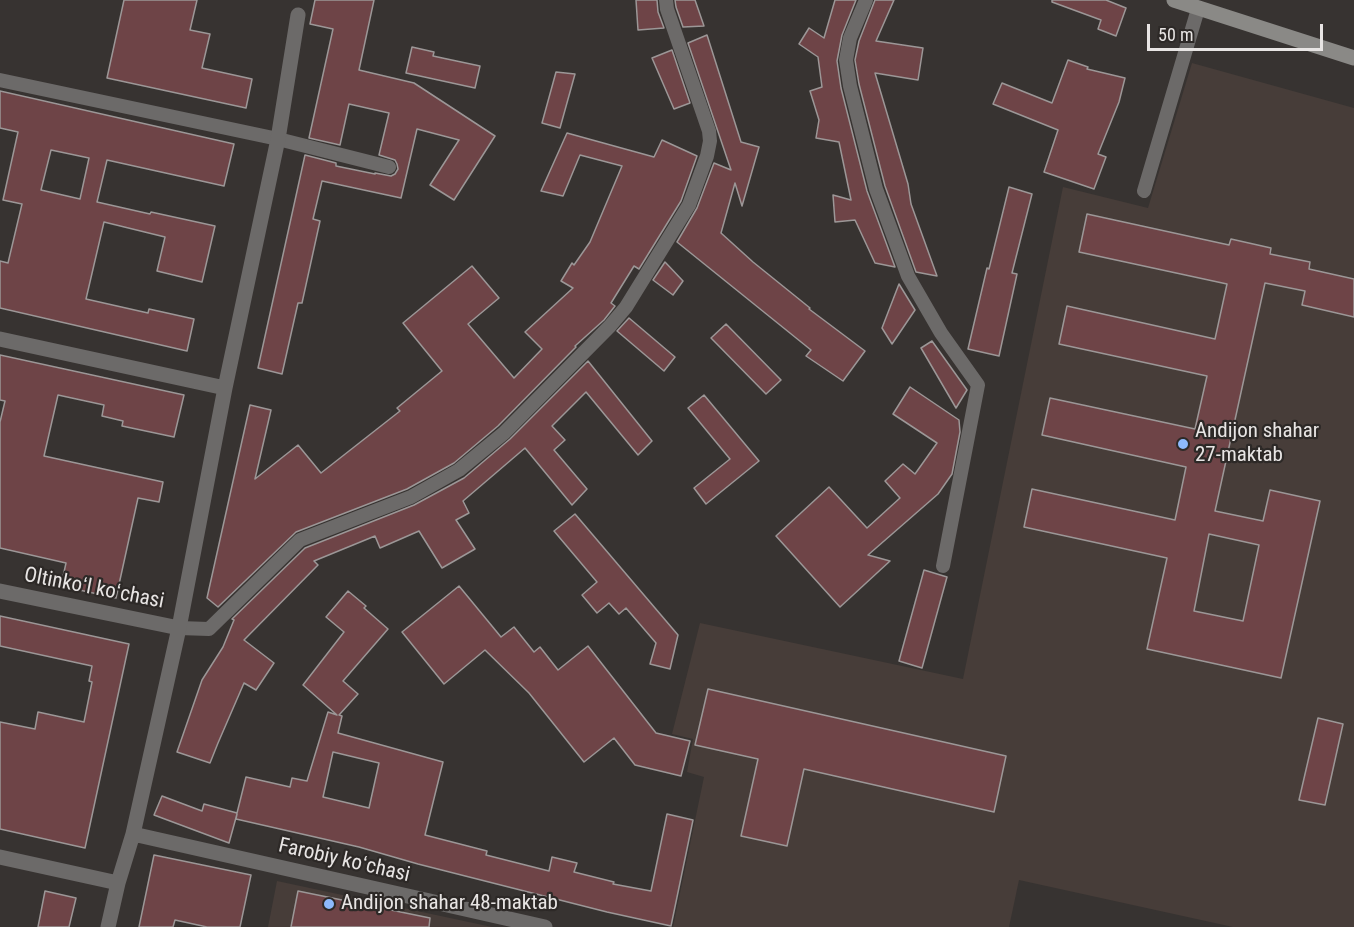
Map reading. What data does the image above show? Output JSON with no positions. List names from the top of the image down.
{
  "streets": {
    "street": ["Oltinkoʻl koʻchasi", "Farobiy koʻchasi"]
  },
  "places": ["Andijon shahar 27-maktab", "Andijon shahar 48-maktab"],
  "scale_bar": "50 m"
}
